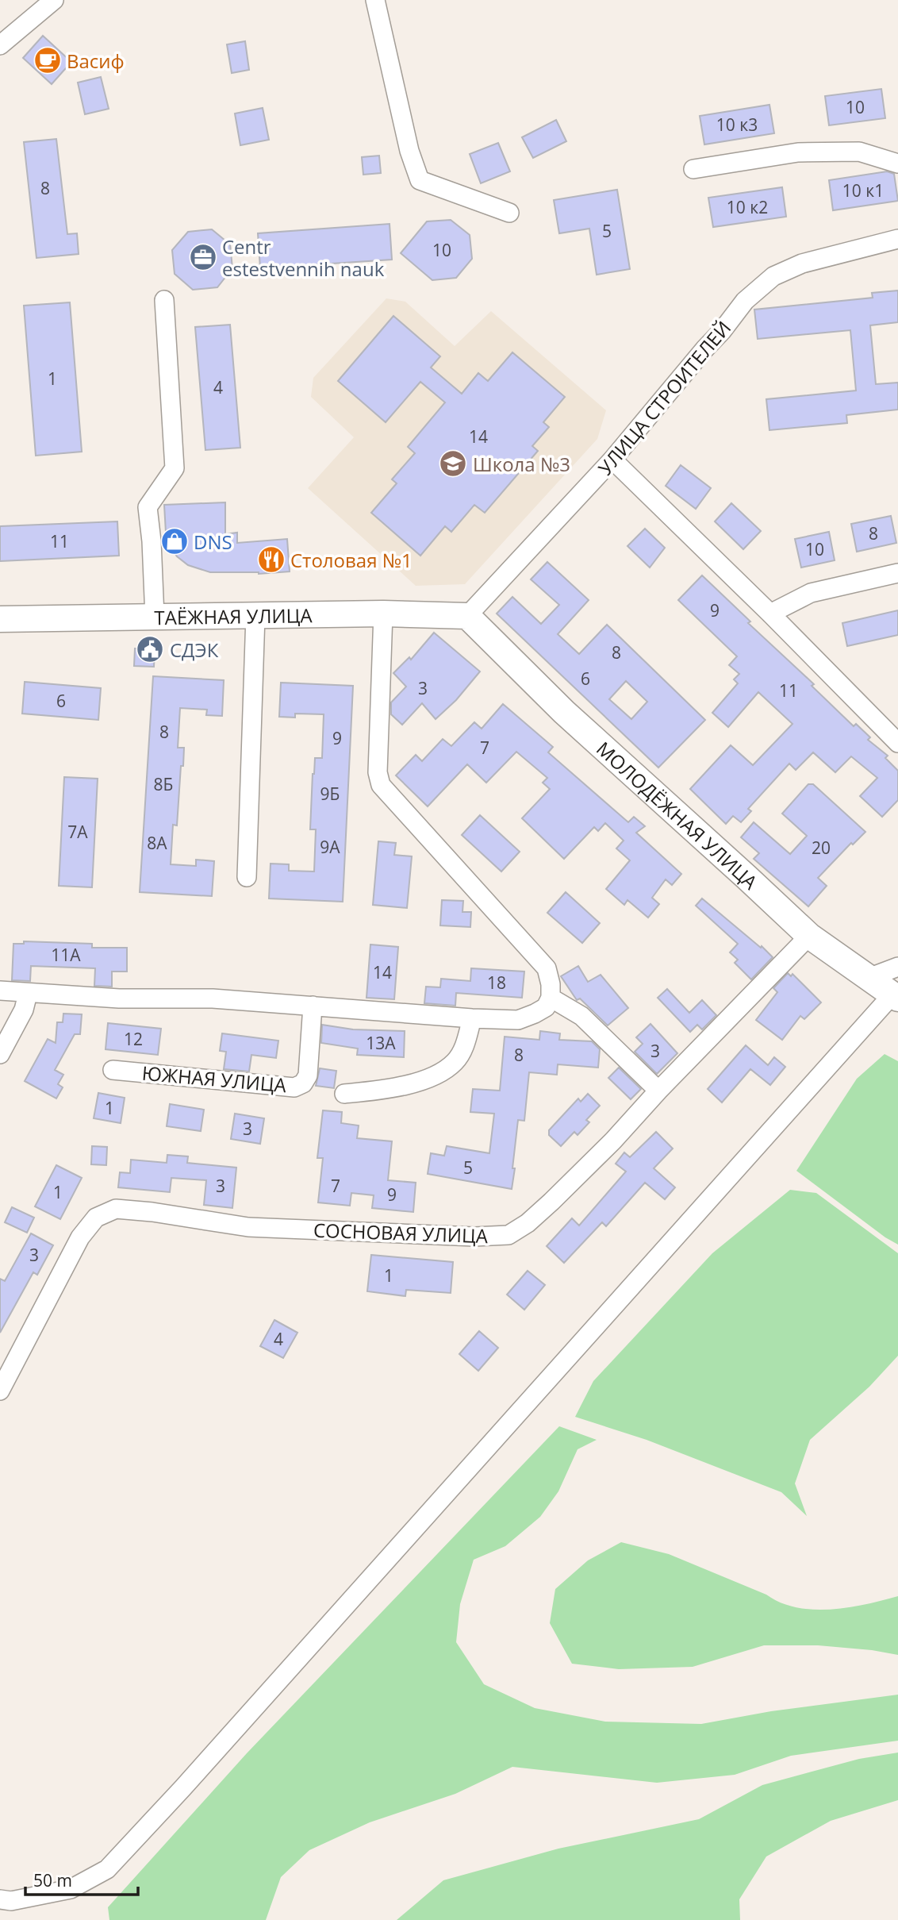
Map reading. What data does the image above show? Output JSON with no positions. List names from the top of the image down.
{
  "streets": {
    "main road": ["ТАЁЖНАЯ УЛИЦА", "МОЛОДЁЖНАЯ УЛИЦА"],
    "street": ["УЛИЦА СТРОИТЕЛЕЙ", "ЮЖНАЯ УЛИЦА", "СОСНОВАЯ УЛИЦА"]
  },
  "crossings": [
    ["УЛИЦА СТРОИТЕЛЕЙ", "ТАЁЖНАЯ УЛИЦА"],
    ["УЛИЦА СТРОИТЕЛЕЙ", "МОЛОДЁЖНАЯ УЛИЦА"],
    ["ТАЁЖНАЯ УЛИЦА", "МОЛОДЁЖНАЯ УЛИЦА"],
    ["МОЛОДЁЖНАЯ УЛИЦА", "СОСНОВАЯ УЛИЦА"]
  ],
  "places": {
    "cafe": ["Васиф"],
    "office": ["Centr estestvennih nauk"],
    "school or university": ["Школа №3"],
    "shop": ["DNS"],
    "restaurant": ["Столовая №1"],
    "public building": ["СДЭК"]
  },
  "house_numbers": [
    "10",
    "10 к3",
    "8",
    "10 к1",
    "10 к2",
    "5",
    "10",
    "1",
    "4",
    "14",
    "8",
    "11",
    "10",
    "9",
    "8",
    "6",
    "3",
    "11",
    "6",
    "8",
    "9",
    "7",
    "8Б",
    "9Б",
    "7А",
    "8А",
    "9А",
    "20",
    "11А",
    "14",
    "18",
    "12",
    "13А",
    "3",
    "8",
    "1",
    "3",
    "5",
    "3",
    "7",
    "1",
    "9",
    "3",
    "1",
    "4"
  ],
  "scale_bar": "50 m"
}
